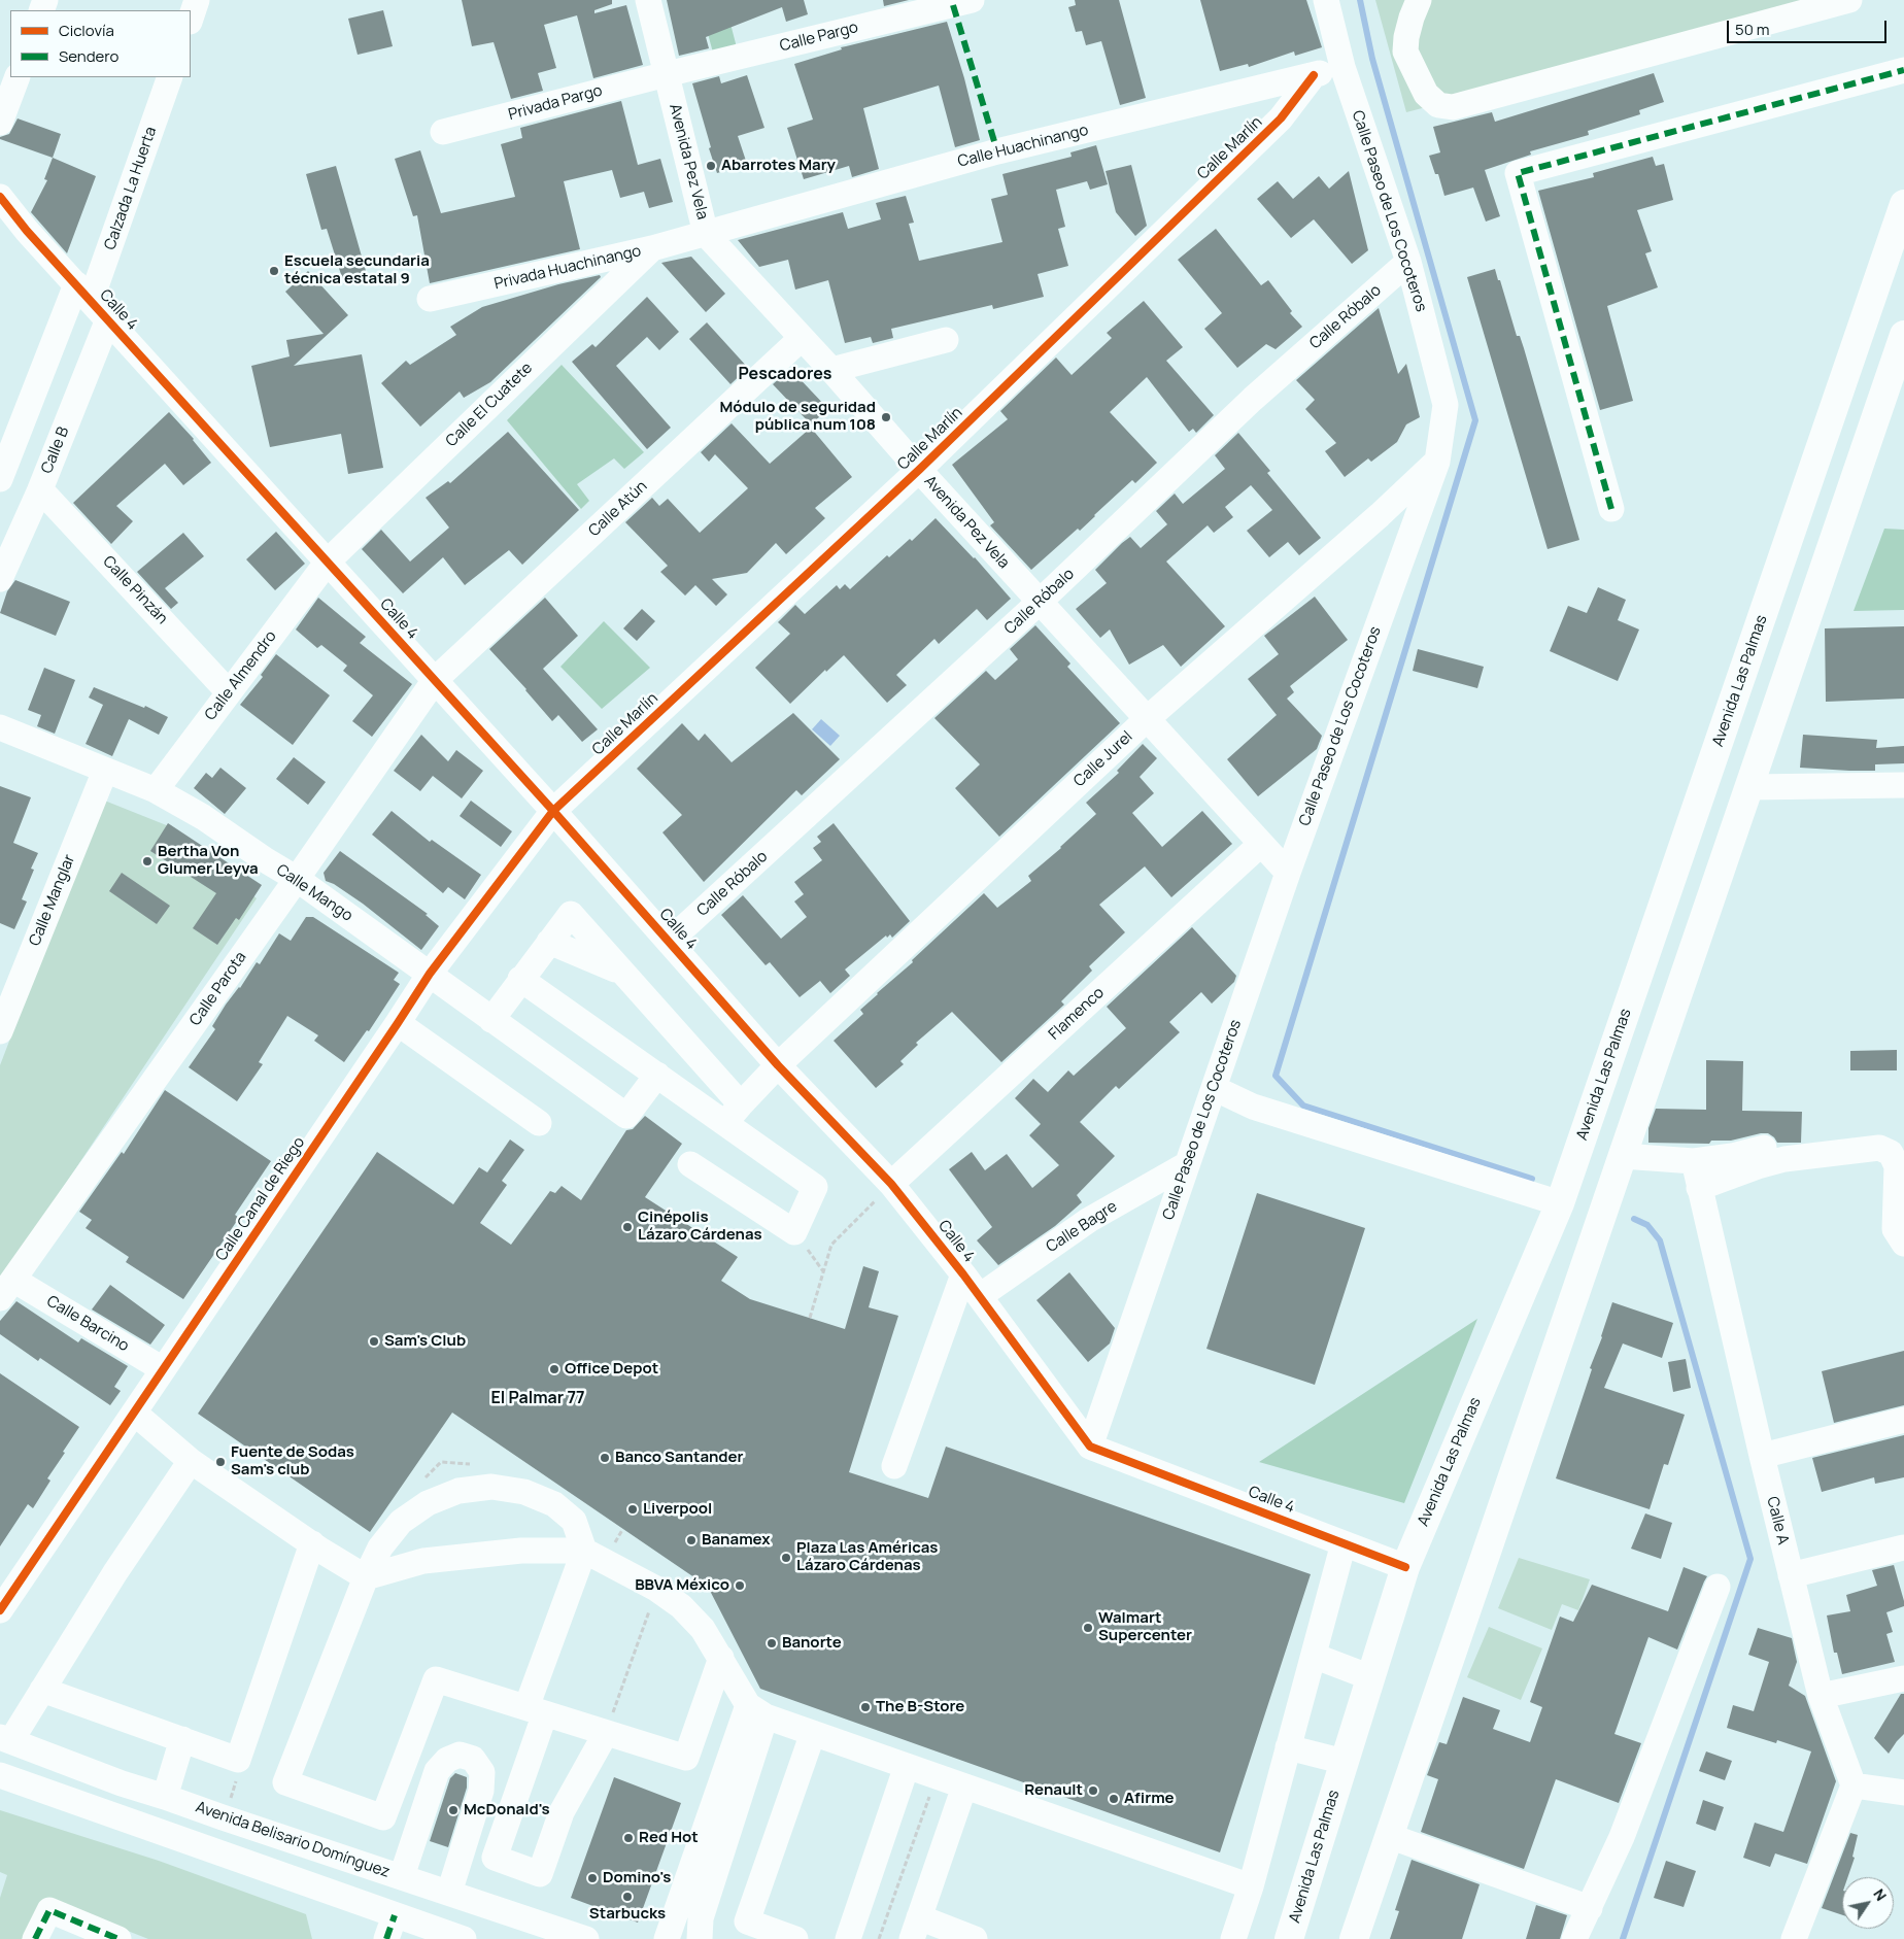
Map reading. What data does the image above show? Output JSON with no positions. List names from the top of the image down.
{
  "streets": {
    "main road": ["Avenida Las Palmas"],
    "street": [
      "Calle Pargo",
      "Privada Pargo",
      "Calle Huachinango",
      "Calle Marlín",
      "Avenida Pez Vela",
      "Calzada La Huerta",
      "Calle Paseo de Los Cocoteros",
      "Privada Huachinango",
      "Calle 4",
      "Calle Róbalo",
      "Calle El Cuatete",
      "Calle B",
      "Calle Atún",
      "Calle Pinzán",
      "Calle Almendro",
      "Calle Jurel",
      "Calle Mango",
      "Calle Manglar",
      "Calle Parota",
      "Flamenco",
      "Calle Canal de Riego",
      "Calle Bagre",
      "Calle Barcino",
      "Calle A",
      "Avenida Belisario Domínguez"
    ]
  },
  "crossings": [
    ["Calle Pargo", "Privada Pargo"],
    ["Calle Pargo", "Avenida Pez Vela"],
    ["Privada Pargo", "Avenida Pez Vela"],
    ["Calle Huachinango", "Calle Marlín"],
    ["Calle Huachinango", "Avenida Pez Vela"],
    ["Calle Huachinango", "Calle Paseo de Los Cocoteros"],
    ["Calle Huachinango", "Privada Huachinango"],
    ["Calle Marlín", "Avenida Pez Vela"],
    ["Calle Marlín", "Calle 4"],
    ["Calle Marlín", "Calle Canal de Riego"],
    ["Avenida Pez Vela", "Calle Paseo de Los Cocoteros"],
    ["Avenida Pez Vela", "Privada Huachinango"],
    ["Avenida Pez Vela", "Calle Róbalo"],
    ["Avenida Pez Vela", "Calle Atún"],
    ["Avenida Pez Vela", "Calle Jurel"],
    ["Avenida Pez Vela", "Flamenco"],
    ["Calzada La Huerta", "Calle 4"],
    ["Calle Paseo de Los Cocoteros", "Calle 4"],
    ["Calle Paseo de Los Cocoteros", "Calle Róbalo"],
    ["Calle Paseo de Los Cocoteros", "Calle Jurel"],
    ["Calle Paseo de Los Cocoteros", "Calle Bagre"],
    ["Privada Huachinango", "Calle El Cuatete"],
    ["Calle 4", "Calle Róbalo"],
    ["Calle 4", "Calle El Cuatete"],
    ["Calle 4", "Calle B"],
    ["Calle 4", "Calle Atún"],
    ["Calle 4", "Calle Almendro"],
    ["Calle 4", "Avenida Las Palmas"],
    ["Calle 4", "Calle Jurel"],
    ["Calle 4", "Calle Parota"],
    ["Calle 4", "Flamenco"],
    ["Calle 4", "Calle Canal de Riego"],
    ["Calle 4", "Calle Bagre"],
    ["Calle El Cuatete", "Calle Almendro"],
    ["Calle B", "Calle Pinzán"],
    ["Calle Atún", "Calle Parota"],
    ["Calle Pinzán", "Calle Almendro"],
    ["Calle Almendro", "Calle Mango"],
    ["Calle Mango", "Calle Manglar"],
    ["Calle Mango", "Calle Parota"],
    ["Calle Mango", "Calle Canal de Riego"],
    ["Calle Parota", "Calle Barcino"],
    ["Calle Canal de Riego", "Calle Barcino"]
  ],
  "districts": ["Pescadores", "El Palmar 77"],
  "places": [
    "Abarrotes Mary",
    "Escuela secundaria técnica estatal 9",
    "Módulo de seguridad pública num 108",
    "Bertha Von Glumer Leyva",
    "Cinépolis Lázaro Cárdenas",
    "Sam's Club",
    "Office Depot",
    "Banco Santander",
    "Fuente de Sodas Sam's club",
    "Liverpool",
    "Banamex",
    "Plaza Las Américas Lázaro Cárdenas",
    "BBVA México",
    "Walmart Supercenter",
    "Banorte",
    "The B-Store",
    "Renault",
    "Afirme",
    "McDonald's",
    "Red Hot",
    "Domino's",
    "Starbucks"
  ],
  "legend": ["Ciclovía", "Sendero"],
  "scale_bar": "50 m",
  "north": "top right"
}
